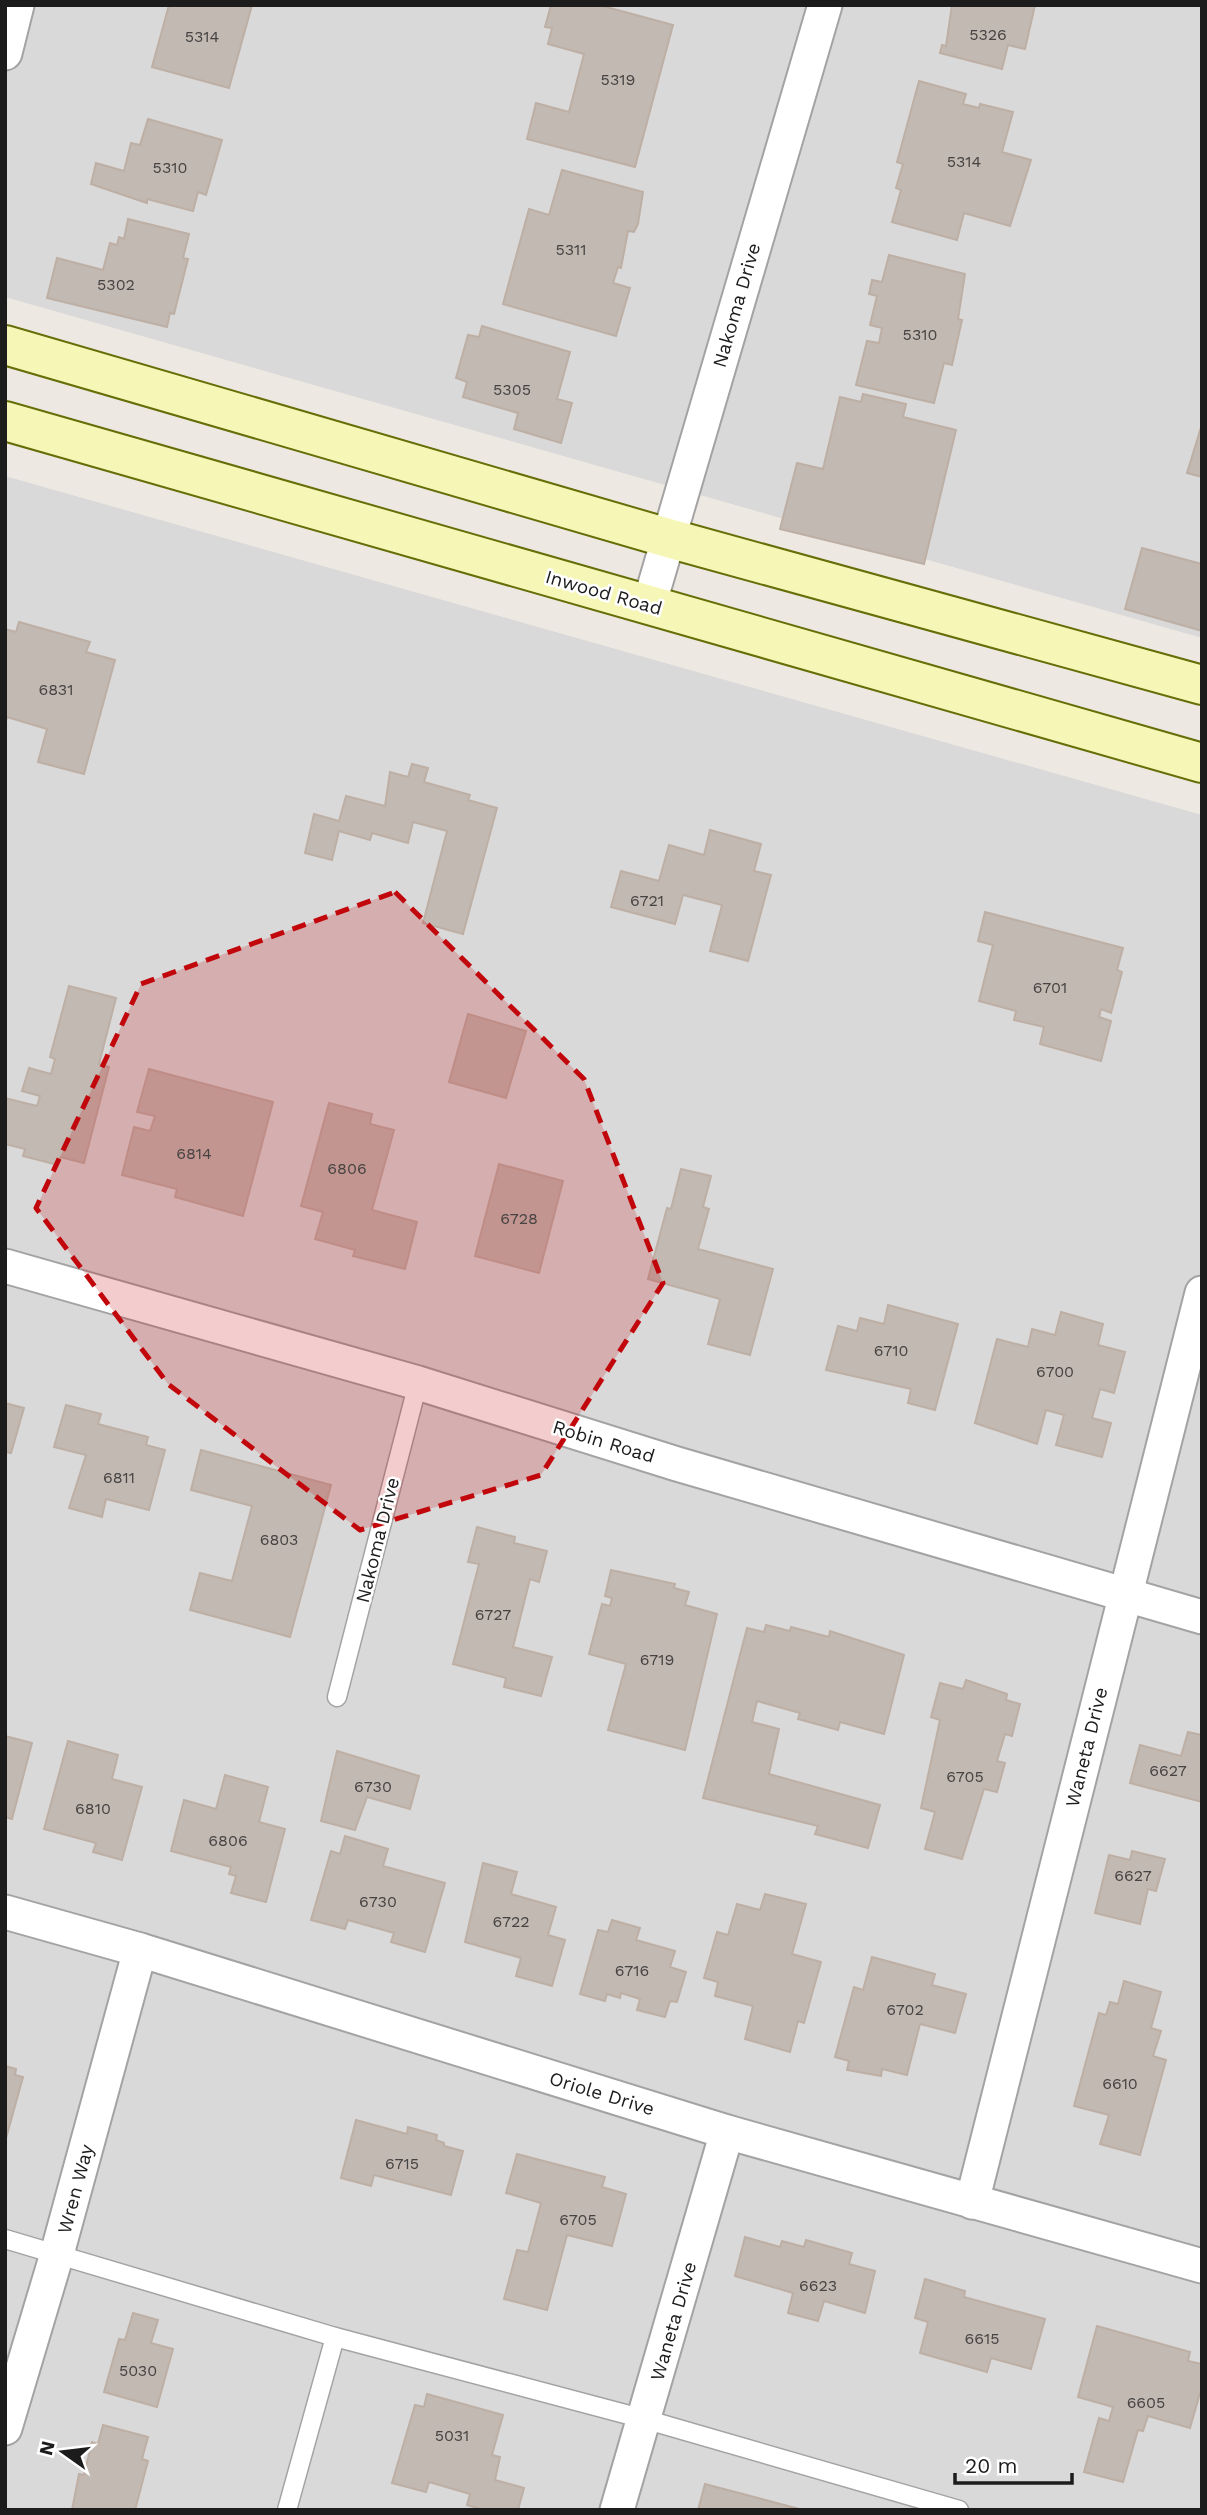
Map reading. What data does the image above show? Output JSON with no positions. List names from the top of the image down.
{
  "streets": {
    "main road": ["Inwood Road"],
    "street": [
      "Nakoma Drive",
      "Robin Road",
      "Waneta Drive",
      "Oriole Drive",
      "Wren Way"
    ]
  },
  "crossings": [
    ["Nakoma Drive", "Inwood Road"],
    ["Nakoma Drive", "Robin Road"],
    ["Robin Road", "Waneta Drive"],
    ["Waneta Drive", "Oriole Drive"],
    ["Oriole Drive", "Wren Way"]
  ],
  "house_numbers": [
    "5326",
    "5314",
    "5319",
    "5314",
    "5310",
    "5311",
    "5302",
    "5310",
    "5305",
    "6831",
    "6721",
    "6701",
    "6814",
    "6806",
    "6728",
    "6710",
    "6700",
    "6811",
    "6803",
    "6727",
    "6719",
    "6627",
    "6705",
    "6730",
    "6810",
    "6806",
    "6627",
    "6730",
    "6722",
    "6716",
    "6702",
    "6610",
    "6715",
    "6705",
    "6623",
    "6615",
    "5030",
    "6605",
    "5031"
  ],
  "scale_bar": "20 m",
  "north": "left"
}
